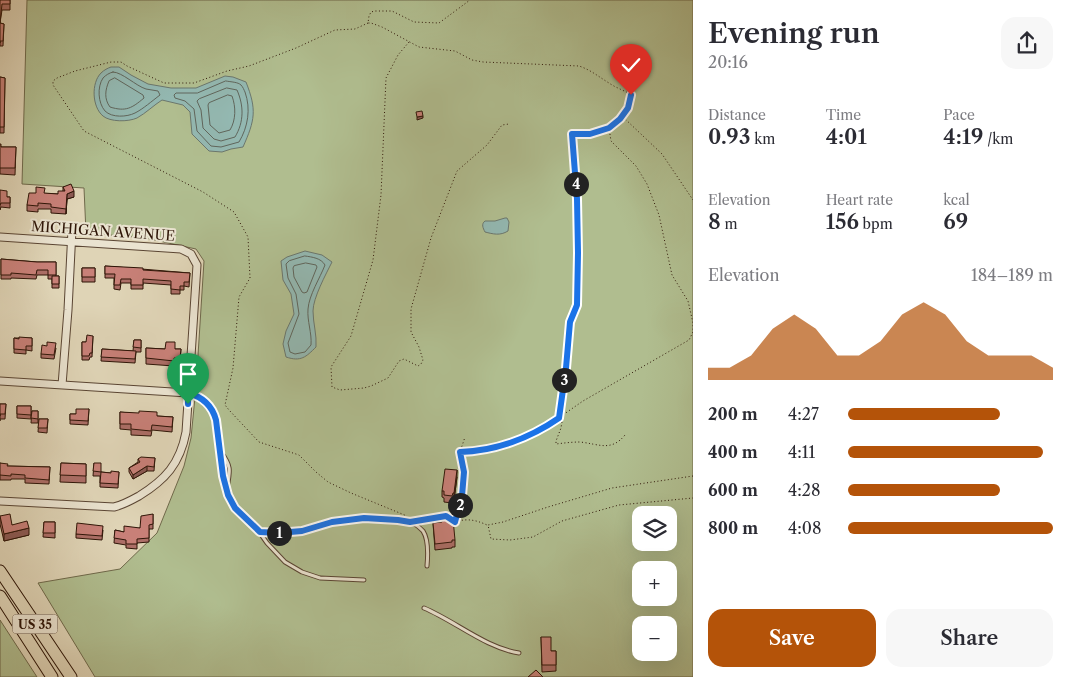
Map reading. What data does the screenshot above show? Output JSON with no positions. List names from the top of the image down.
{
  "streets": {
    "main road": ["US 35"],
    "street": ["MICHIGAN AVENUE"]
  },
  "page": {
    "heading": ["Evening run", "20:16"],
    "stats": [
      ["Distance", "0.93 km"],
      ["Time", "4:01"],
      ["Pace", "4:19 /km"],
      ["Elevation", "8 m"],
      ["Heart rate", "156 bpm"],
      ["kcal", "69"]
    ],
    "pins": [
      "4",
      "3",
      "2",
      "1"
    ],
    "chart": ["Elevation", "184–189 m"],
    "list": [
      {
        "name": "200 m",
        "note": "4:27"
      },
      {
        "name": "400 m",
        "note": "4:11"
      },
      {
        "name": "600 m",
        "note": "4:28"
      },
      {
        "name": "800 m",
        "note": "4:08"
      }
    ],
    "map_buttons": ["+", "−"],
    "buttons": ["Save", "Share"]
  }
}
